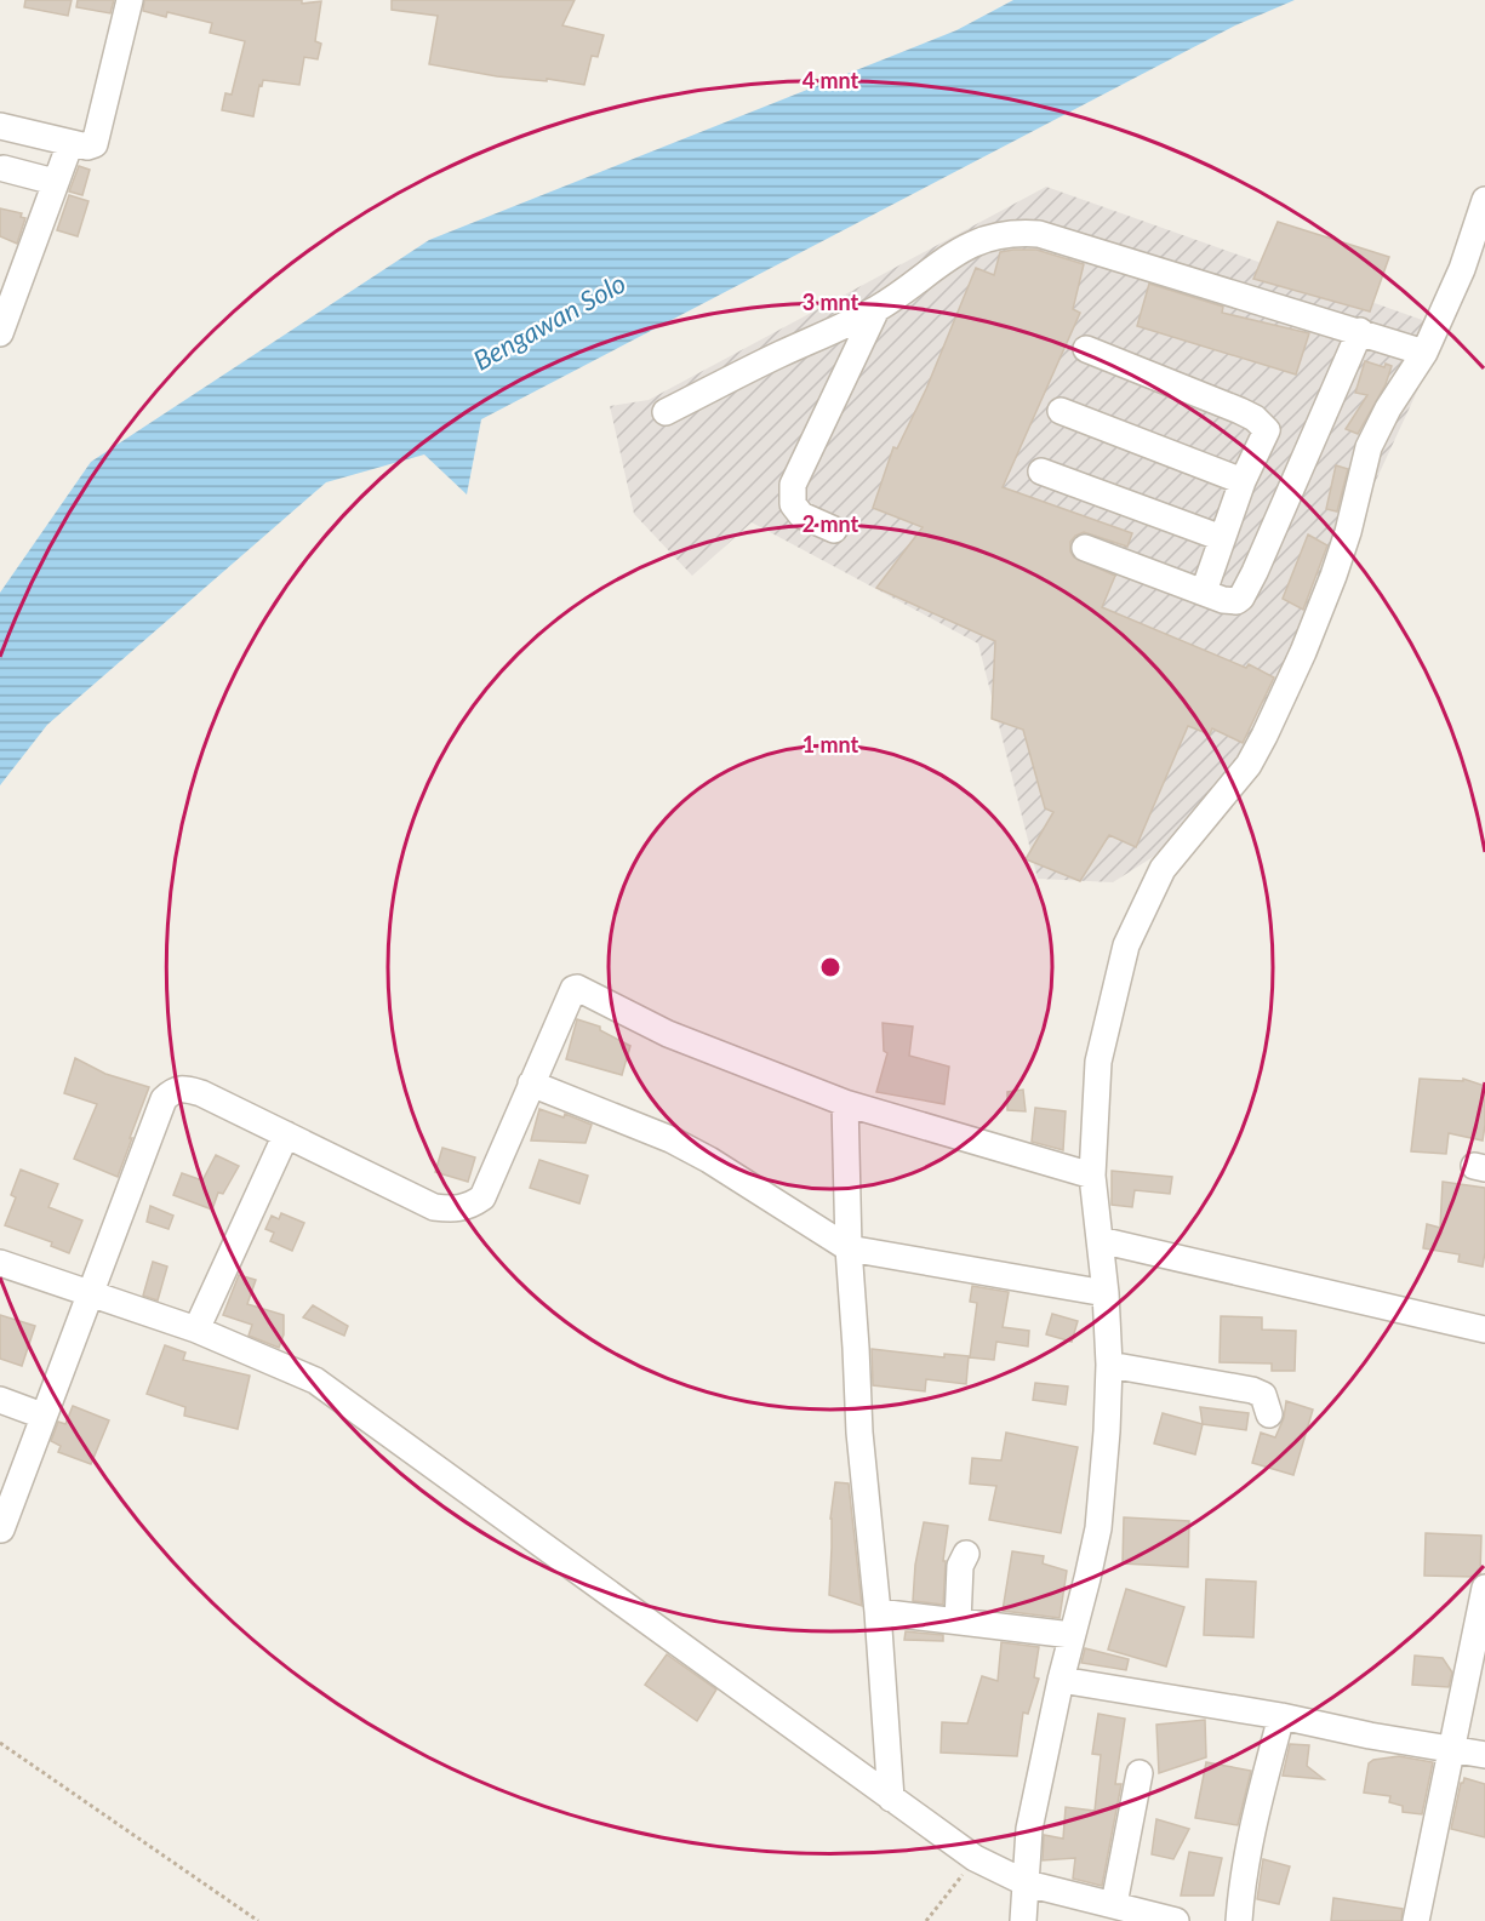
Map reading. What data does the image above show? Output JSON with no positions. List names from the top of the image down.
{
  "water": ["Bengawan Solo"],
  "rings": [
    "4 mnt",
    "3 mnt",
    "2 mnt",
    "1 mnt"
  ]
}
